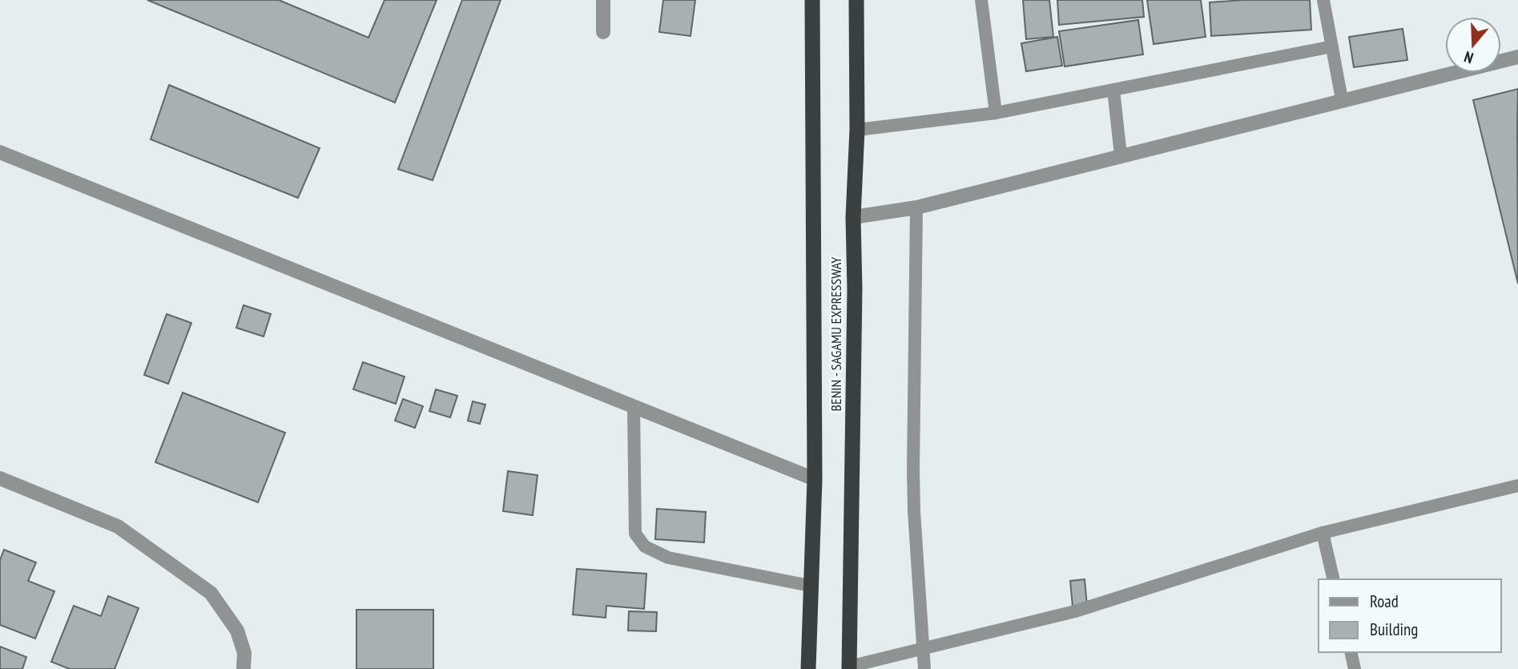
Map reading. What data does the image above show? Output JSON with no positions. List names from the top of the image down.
{
  "streets": {
    "highway": ["BENIN - SAGAMU EXPRESSWAY"]
  },
  "legend": ["Road", "Building"],
  "north": "bottom"
}
